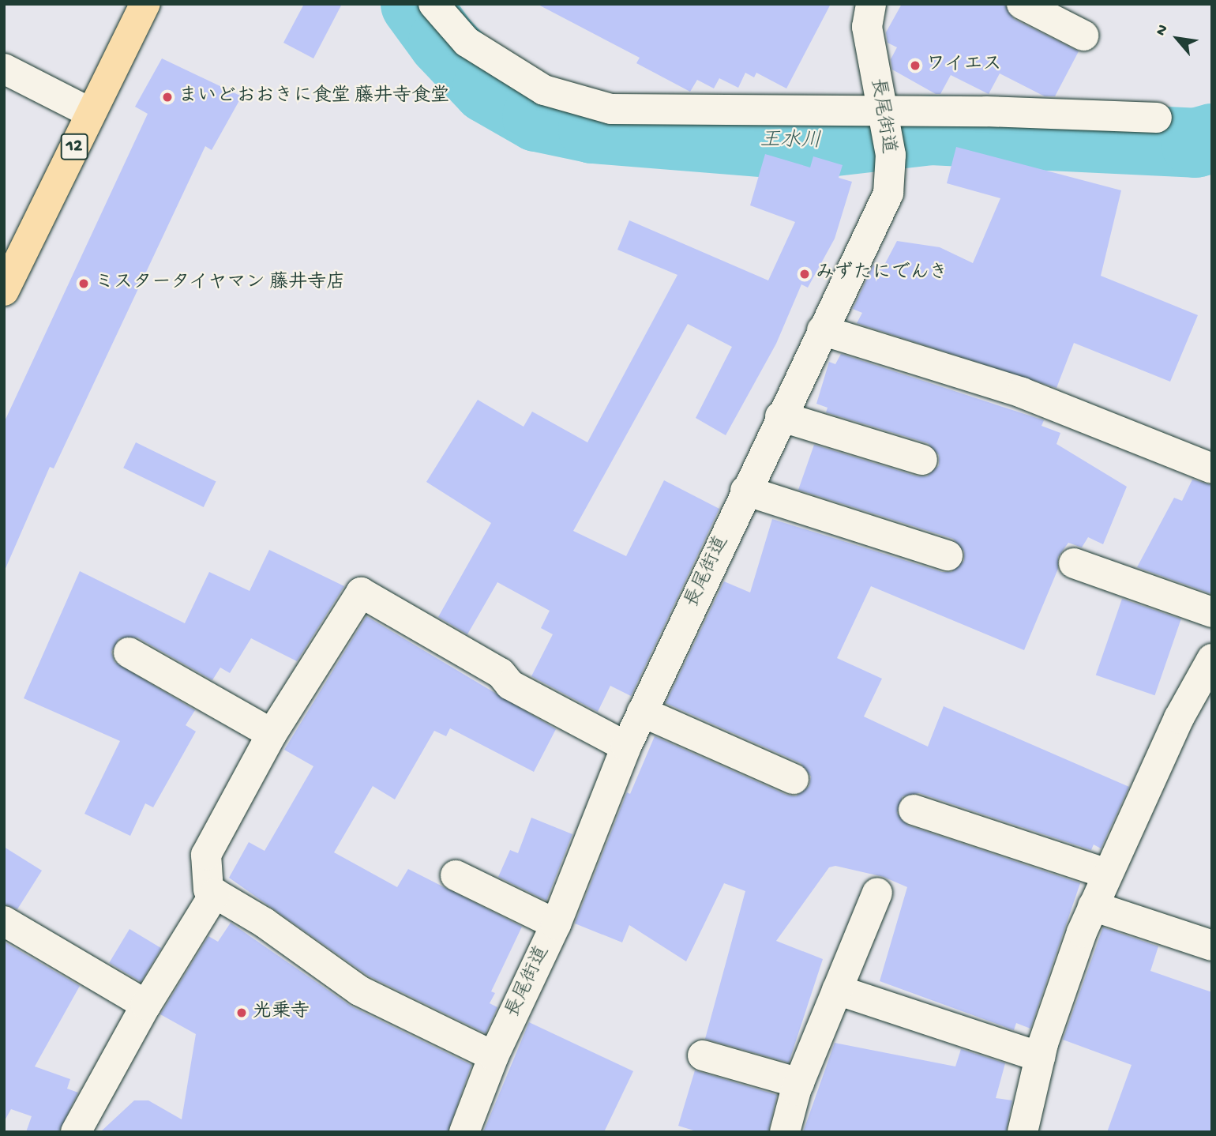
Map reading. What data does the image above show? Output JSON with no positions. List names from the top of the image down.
{
  "streets": {
    "main road": ["12"],
    "street": ["長尾街道"]
  },
  "water": ["王水川"],
  "places": [
    "ワイエス",
    "まいどおおきに食堂 藤井寺食堂",
    "みずたにでんき",
    "ミスタータイヤマン 藤井寺店",
    "光乗寺"
  ],
  "north": "top left"
}
